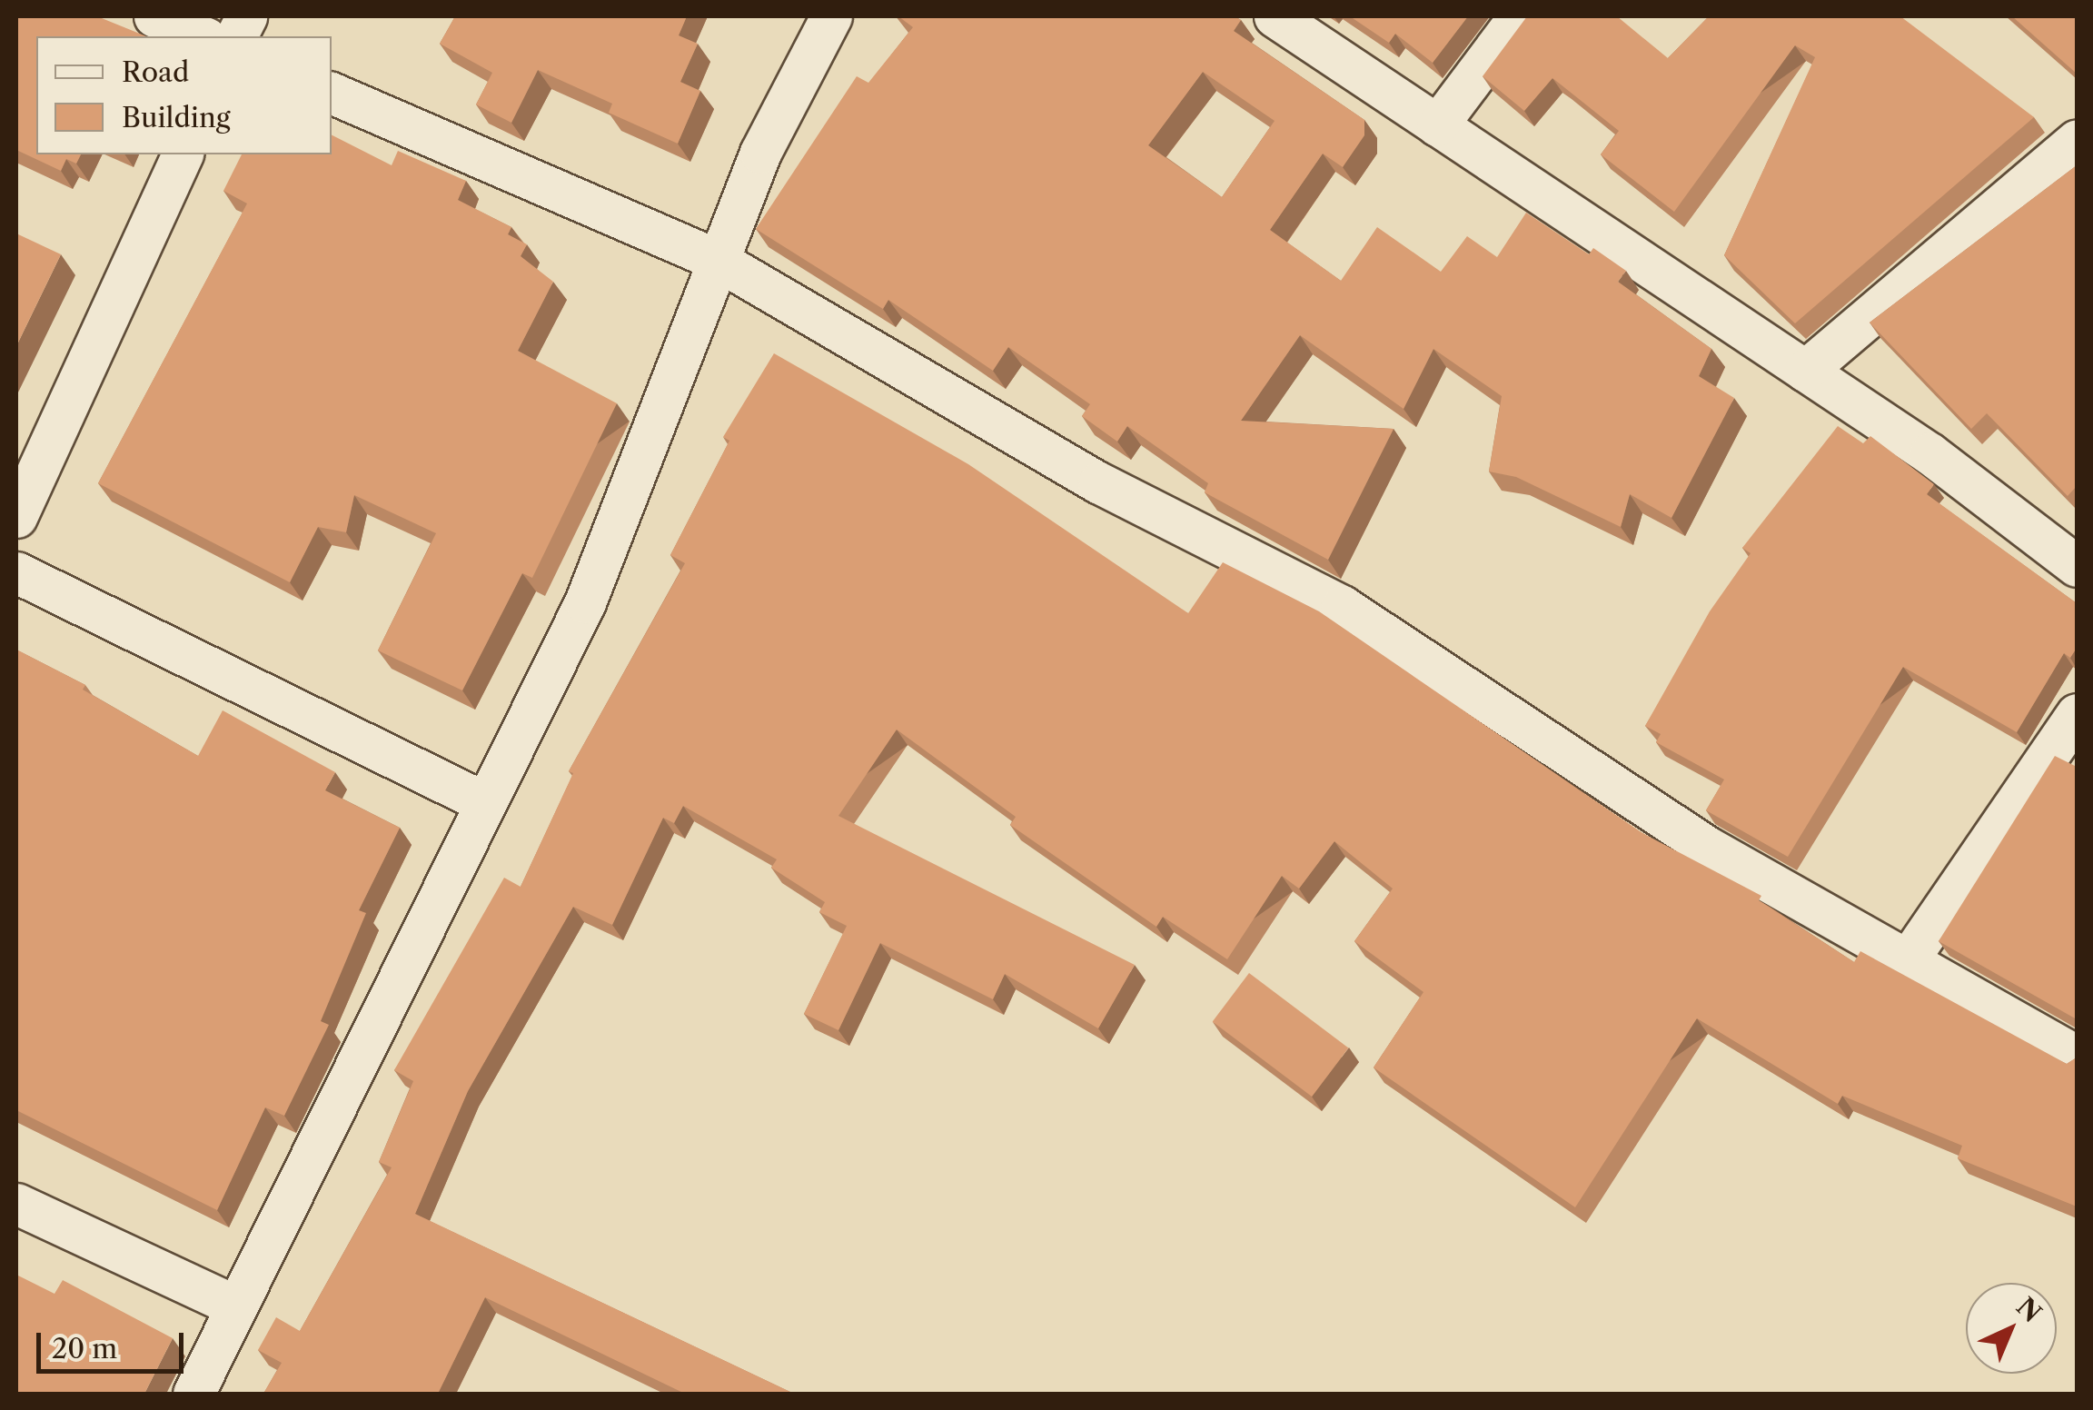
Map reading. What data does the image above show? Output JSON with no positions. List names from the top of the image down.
{
  "legend": ["Road", "Building"],
  "scale_bar": "20 m",
  "north": "top right"
}
